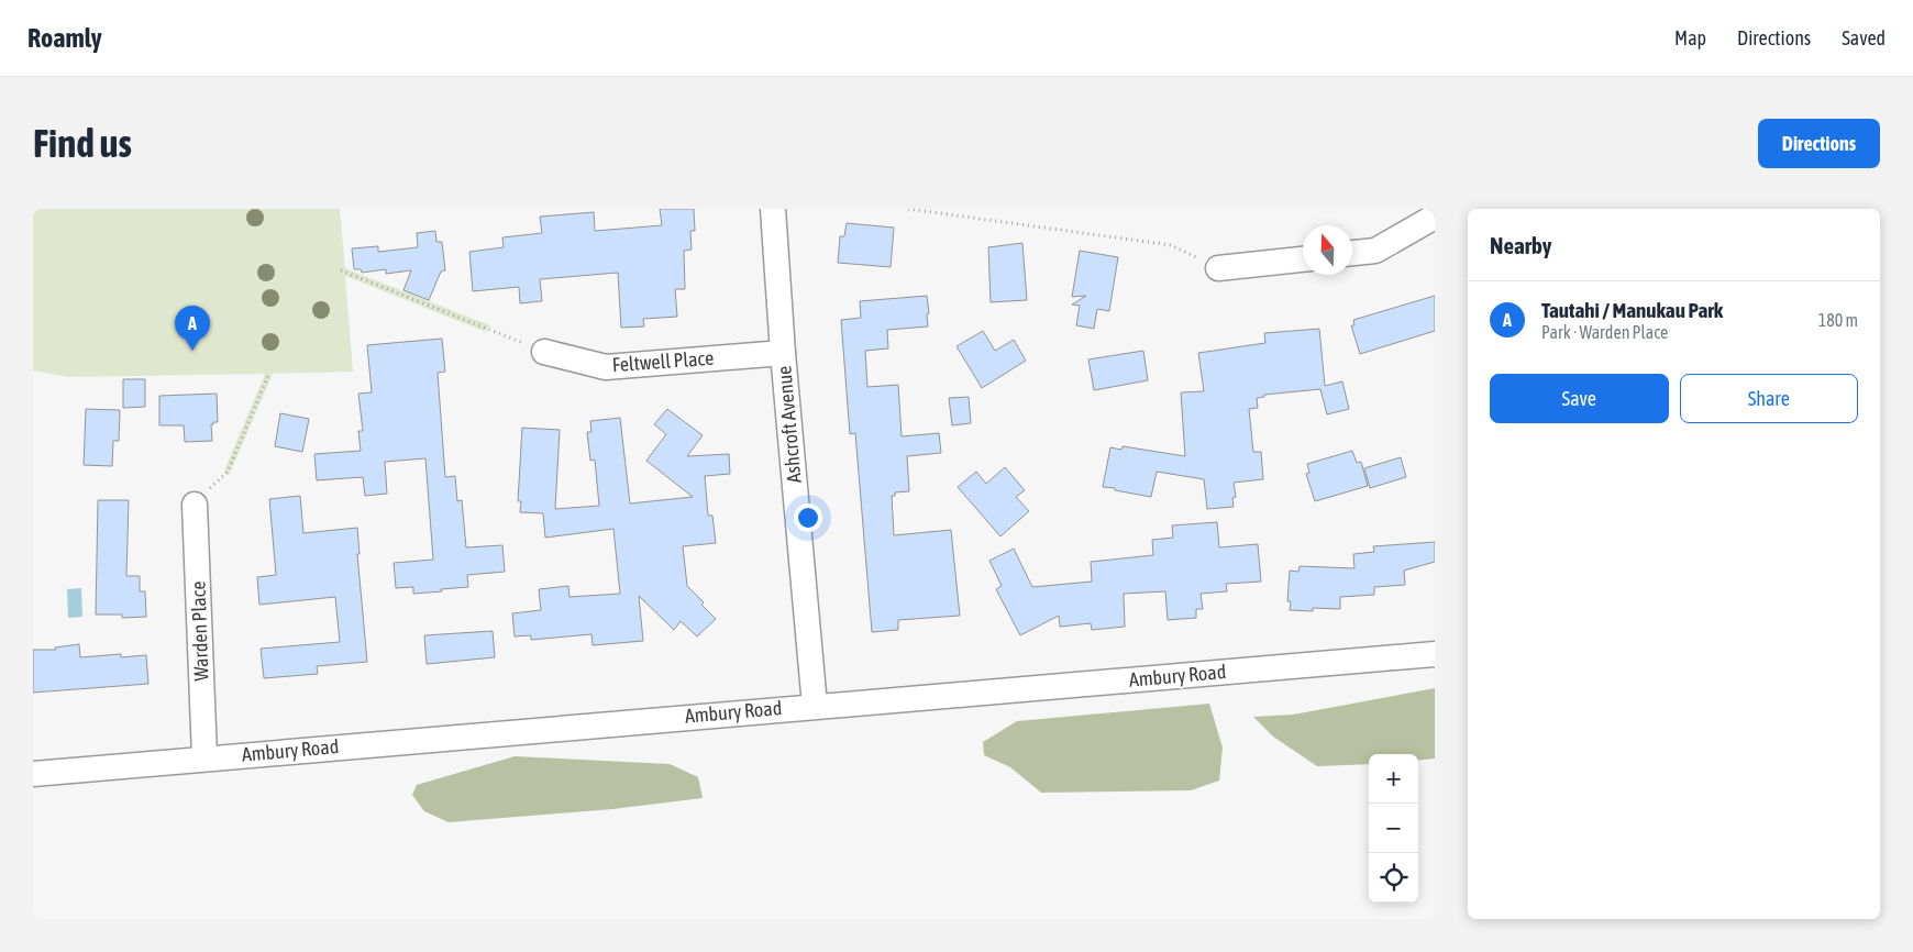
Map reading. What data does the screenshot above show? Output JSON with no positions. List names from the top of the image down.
{
  "streets": {
    "street": [
      "Feltwell Place",
      "Ashcroft Avenue",
      "Warden Place",
      "Ambury Road"
    ]
  },
  "crossings": [
    ["Feltwell Place", "Ashcroft Avenue"],
    ["Ashcroft Avenue", "Ambury Road"],
    ["Warden Place", "Ambury Road"]
  ],
  "north": "top",
  "page": {
    "header": "Roamly",
    "nav": ["Map", "Directions", "Saved"],
    "buttons": [
      "Directions",
      ["Save", "Share"]
    ],
    "title": "Find us",
    "heading": "Nearby",
    "list": [
      {
        "mark": "A",
        "name": "Tautahi / Manukau Park",
        "note": "Park · Warden Place",
        "value": "180 m"
      }
    ],
    "pins": "A",
    "map_buttons": ["+", "−"]
  }
}
